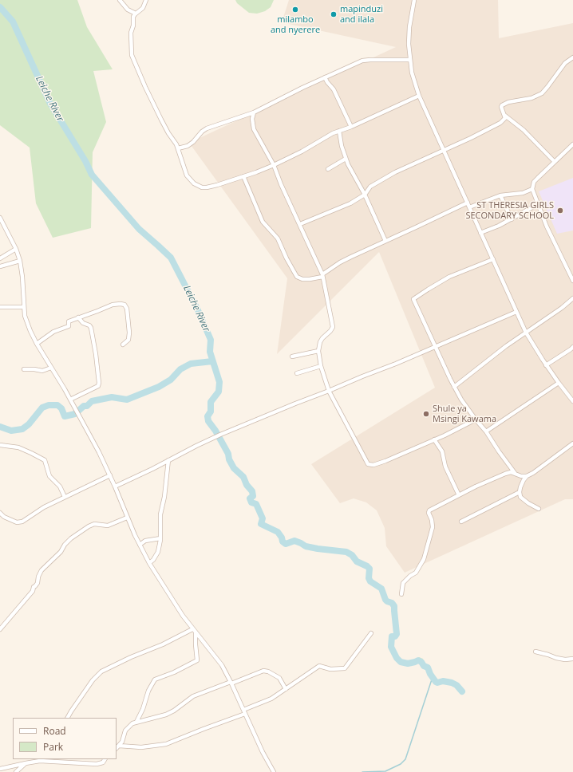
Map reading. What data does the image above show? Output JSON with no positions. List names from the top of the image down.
{
  "water": ["Leiche River"],
  "places": [
    "milambo and nyerere",
    "mapinduzi and ilala",
    "ST THERESIA GIRLS SECONDARY SCHOOL",
    "Shule ya Msingi Kawama"
  ],
  "legend": ["Road", "Park"]
}
